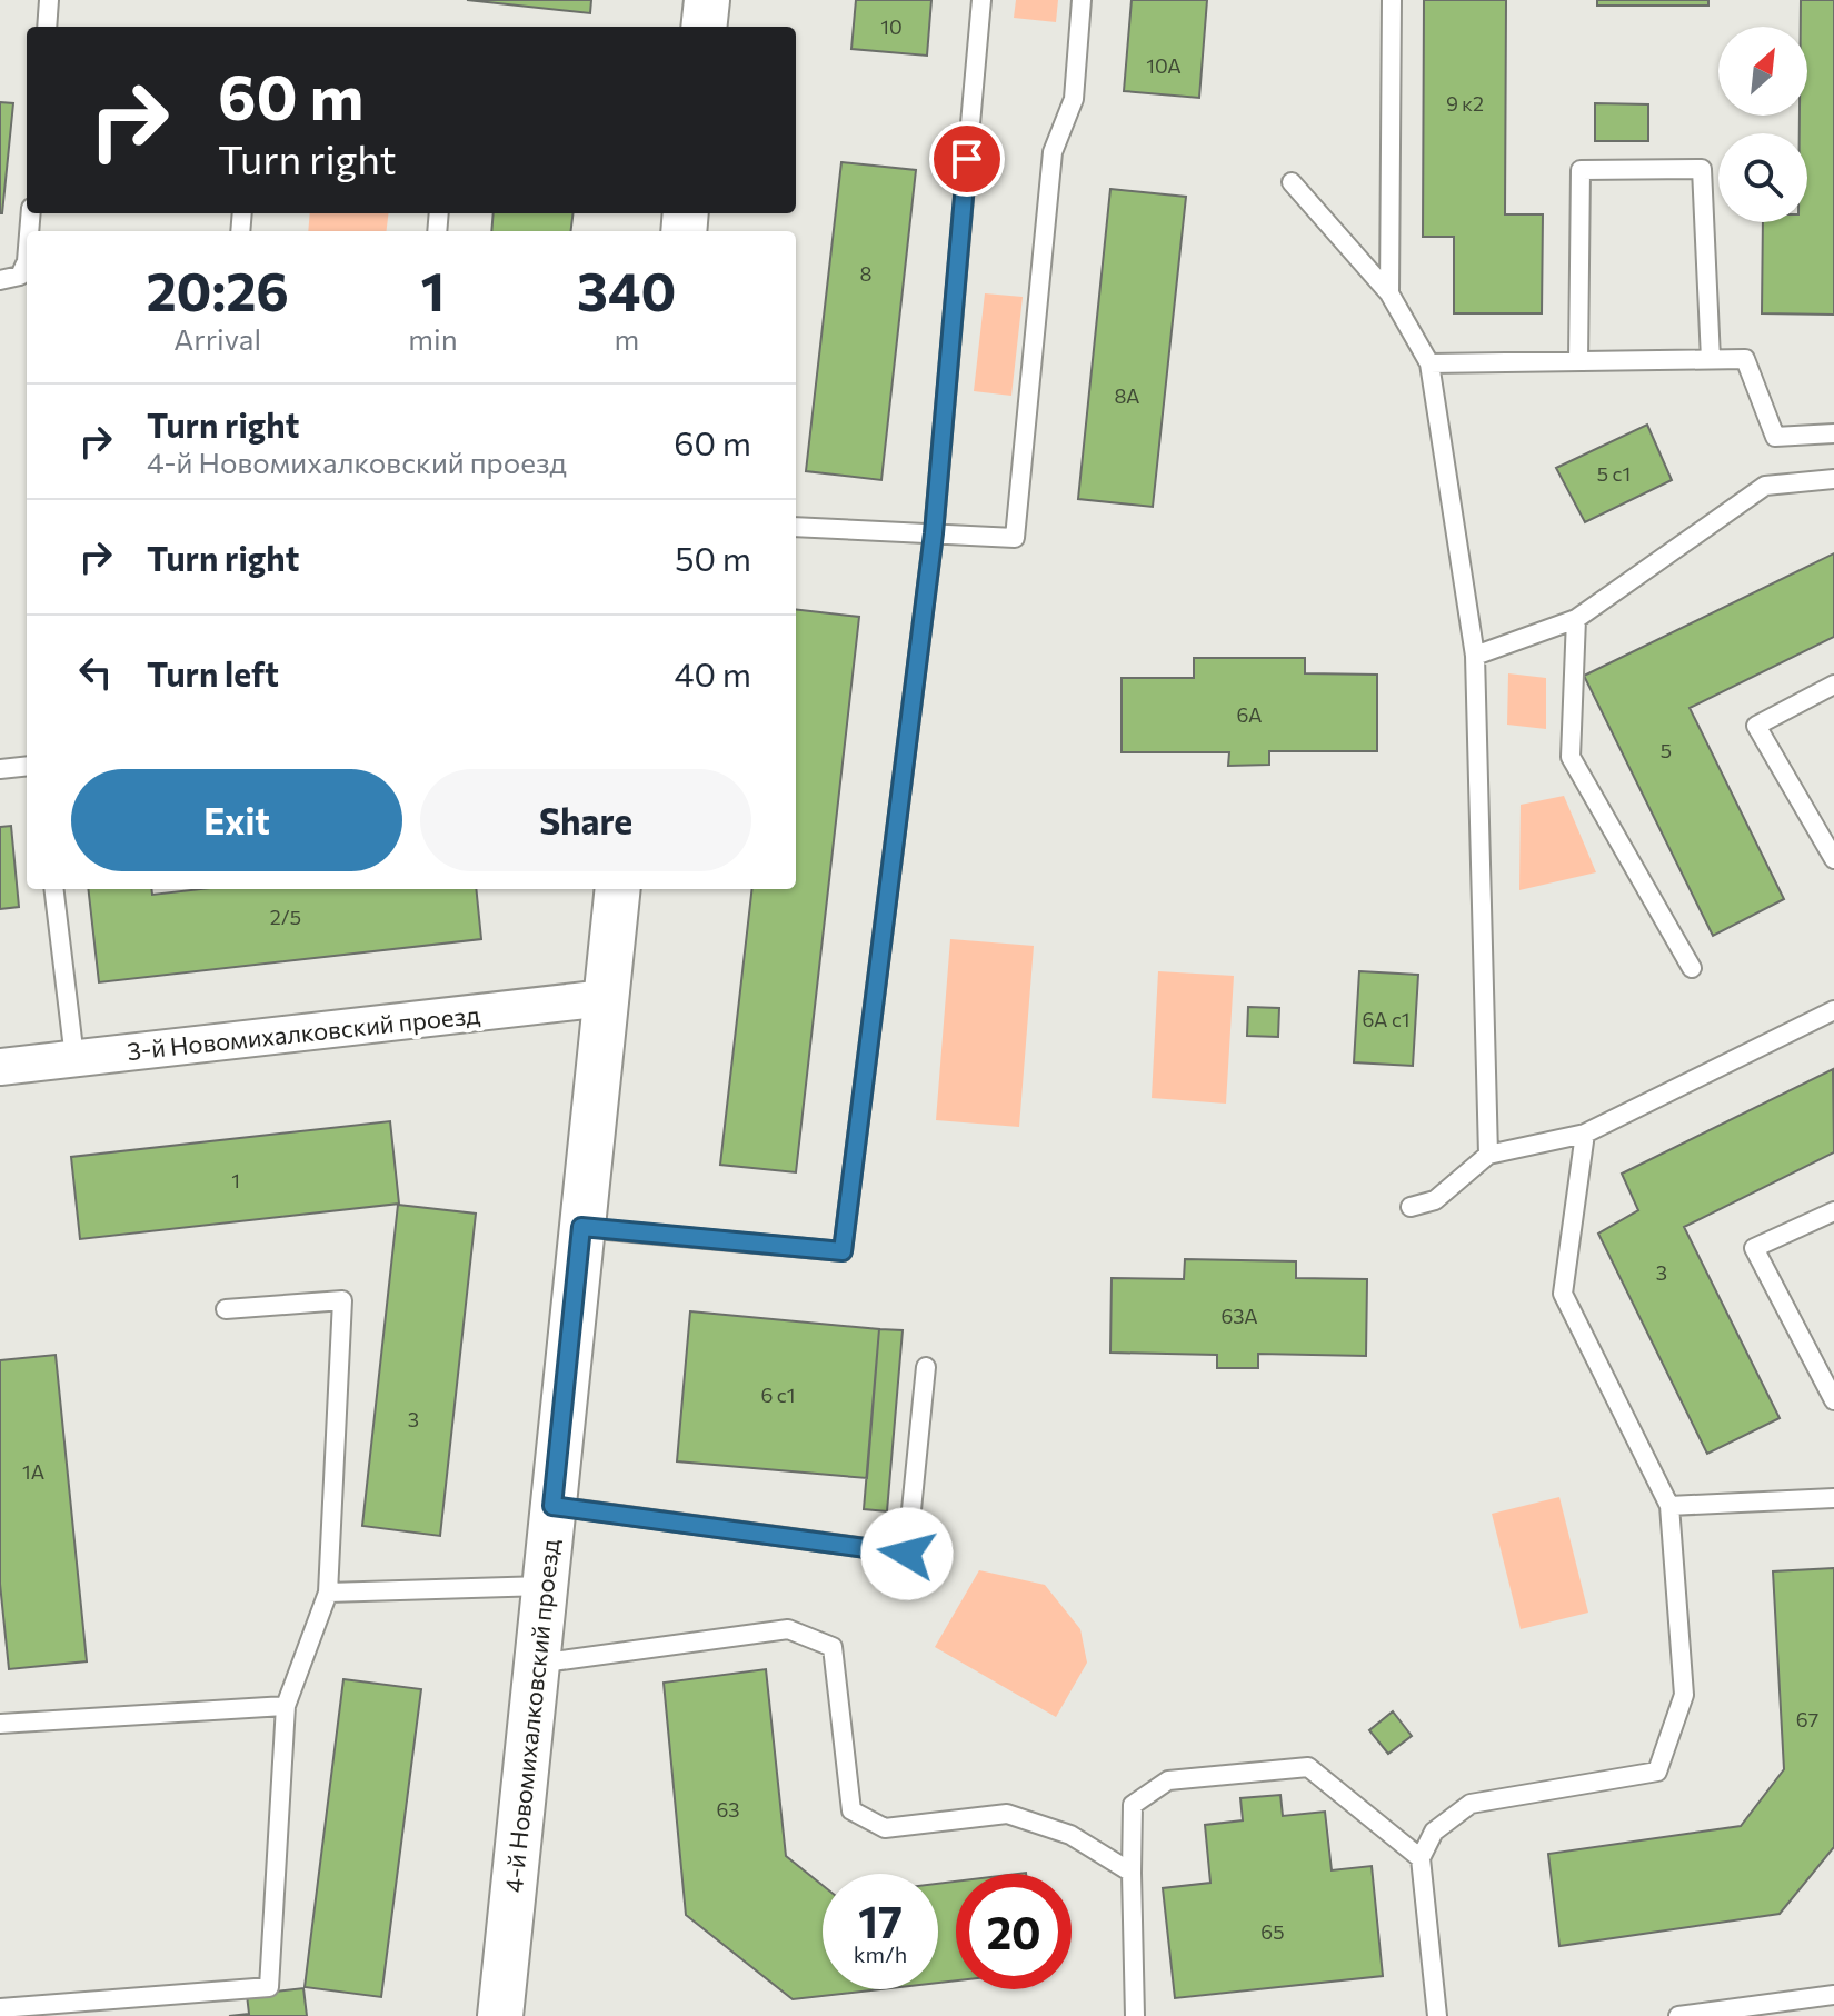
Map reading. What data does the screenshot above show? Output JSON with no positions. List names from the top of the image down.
{
  "streets": {
    "street": ["3-й Новомихалковский проезд", "4-й Новомихалковский проезд"]
  },
  "crossings": [
    ["3-й Новомихалковский проезд", "4-й Новомихалковский проезд"]
  ],
  "house_numbers": [
    "10",
    "10А",
    "9 к2",
    "8",
    "8А",
    "5 с1",
    "6А",
    "5",
    "2/5",
    "6А с1",
    "1",
    "3",
    "63А",
    "6 с1",
    "3",
    "1А",
    "67",
    "63",
    "65"
  ],
  "north": "top right",
  "page": {
    "turn": ["60 m", "Turn right"],
    "eta": [
      "20:26",
      "Arrival",
      "1",
      "min",
      "340",
      "m"
    ],
    "list": [
      {
        "name": "Turn right",
        "note": "4-й Новомихалковский проезд",
        "value": "60 m"
      },
      {
        "name": "Turn right",
        "value": "50 m"
      },
      {
        "name": "Turn left",
        "value": "40 m"
      }
    ],
    "buttons": ["Exit", "Share"],
    "speed": "17 km/h",
    "limit": "20"
  }
}
